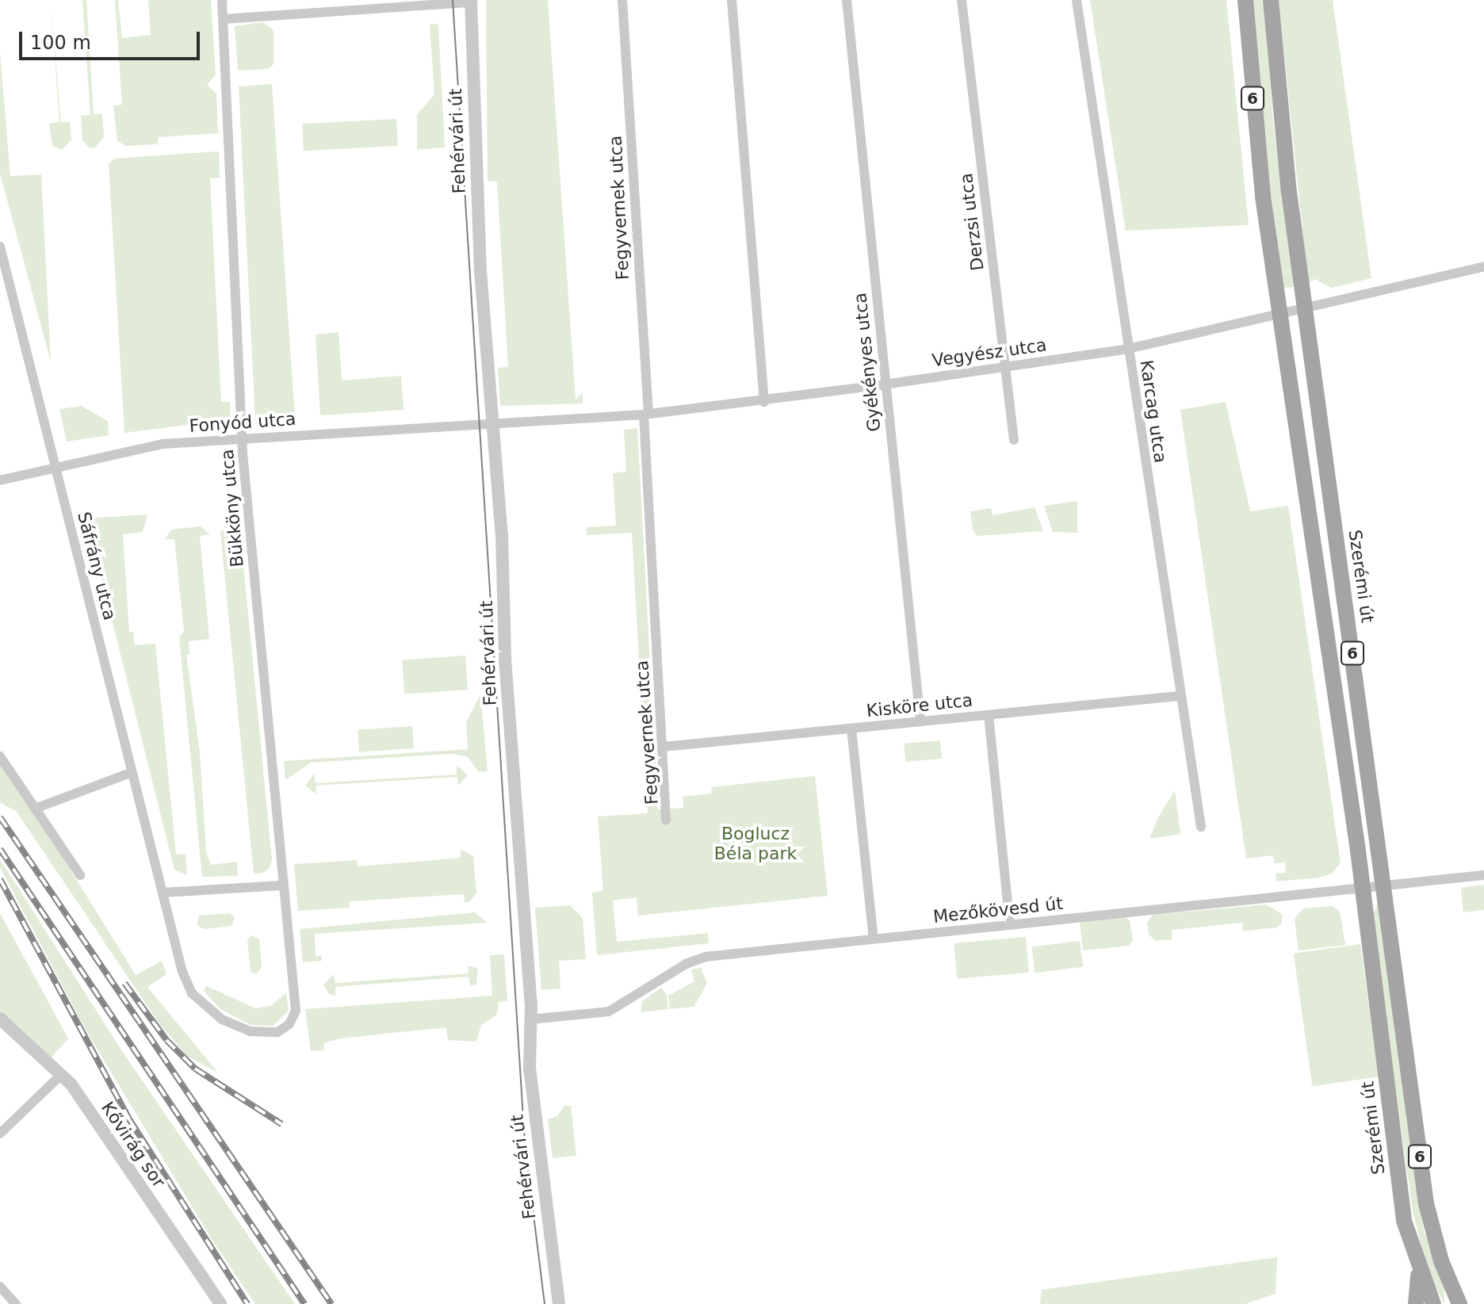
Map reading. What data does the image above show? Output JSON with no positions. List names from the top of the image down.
{
  "streets": {
    "main road": ["6", "Szerémi út"],
    "street": [
      "Fehérvári út",
      "Fegyvernek utca",
      "Derzsi utca",
      "Vegyész utca",
      "Gyékényes utca",
      "Karcag utca",
      "Fonyód utca",
      "Bükköny utca",
      "Sáfrány utca",
      "Kisköre utca",
      "Mezőkövesd út",
      "Kővirág sor"
    ]
  },
  "crossings": [
    ["Fehérvári út", "Vegyész utca"],
    ["Fehérvári út", "Fonyód utca"],
    ["Fehérvári út", "Mezőkövesd út"],
    ["Fegyvernek utca", "Vegyész utca"],
    ["Fegyvernek utca", "Kisköre utca"],
    ["Derzsi utca", "Vegyész utca"],
    ["Vegyész utca", "Gyékényes utca"],
    ["Vegyész utca", "Karcag utca"],
    ["Vegyész utca", "Fonyód utca"],
    ["Vegyész utca", "Szerémi út"],
    ["Gyékényes utca", "Kisköre utca"],
    ["Karcag utca", "Kisköre utca"],
    ["Fonyód utca", "Bükköny utca"],
    ["Fonyód utca", "Sáfrány utca"],
    ["Bükköny utca", "Sáfrány utca"],
    ["Szerémi út", "Mezőkövesd út"]
  ],
  "parks": ["Boglucz Béla park"],
  "scale_bar": "100 m"
}
